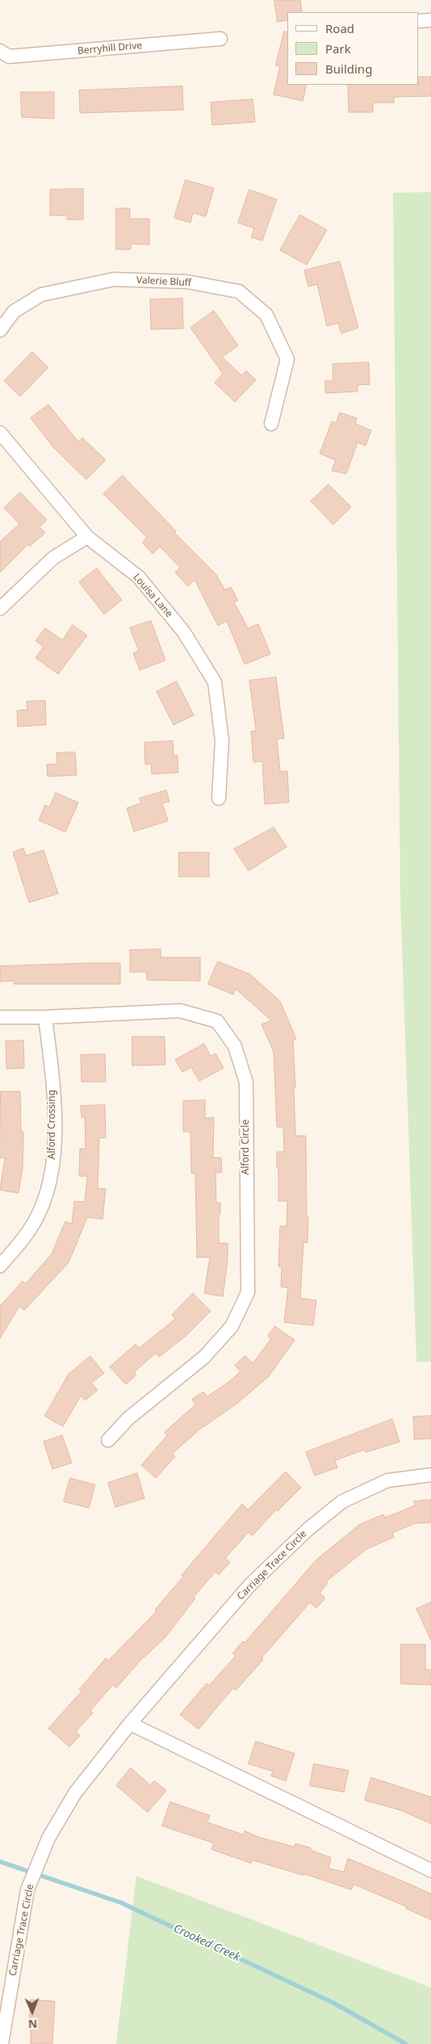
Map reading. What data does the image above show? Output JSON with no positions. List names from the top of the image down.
{
  "streets": {
    "street": [
      "Berryhill Drive",
      "Valerie Bluff",
      "Louisa Lane",
      "Alford Crossing",
      "Alford Circle",
      "Carriage Trace Circle"
    ]
  },
  "crossings": [
    ["Alford Crossing", "Alford Circle"]
  ],
  "water": ["Crooked Creek"],
  "legend": ["Road", "Park", "Building"],
  "north": "bottom"
}
